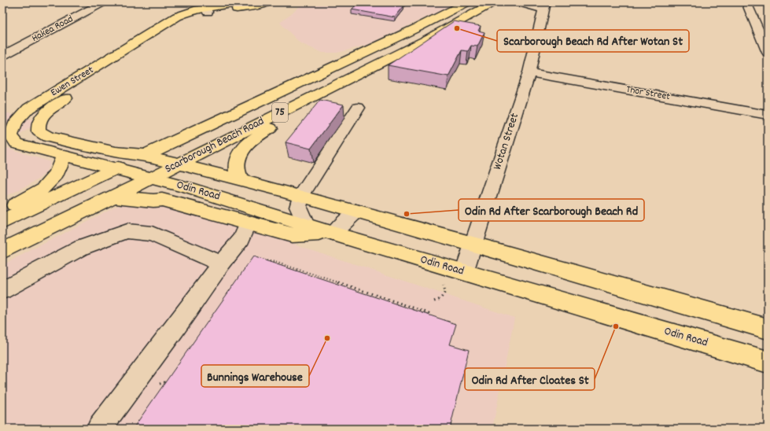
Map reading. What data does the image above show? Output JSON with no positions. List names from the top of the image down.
{
  "streets": {
    "main road": [
      "Ewen Street",
      "75",
      "Scarborough Beach Road",
      "Odin Road"
    ],
    "street": ["Hakea Road", "Thor Street", "Wotan Street"]
  },
  "crossings": [
    ["Ewen Street", "Scarborough Beach Road"],
    ["Ewen Street", "Odin Road"],
    ["Thor Street", "Wotan Street"],
    ["Wotan Street", "Odin Road"],
    ["Scarborough Beach Road", "Odin Road"]
  ],
  "places": [
    "Scarborough Beach Rd After Wotan St",
    "Odin Rd After Scarborough Beach Rd",
    "Odin Rd After Cloates St",
    "Bunnings Warehouse"
  ]
}
